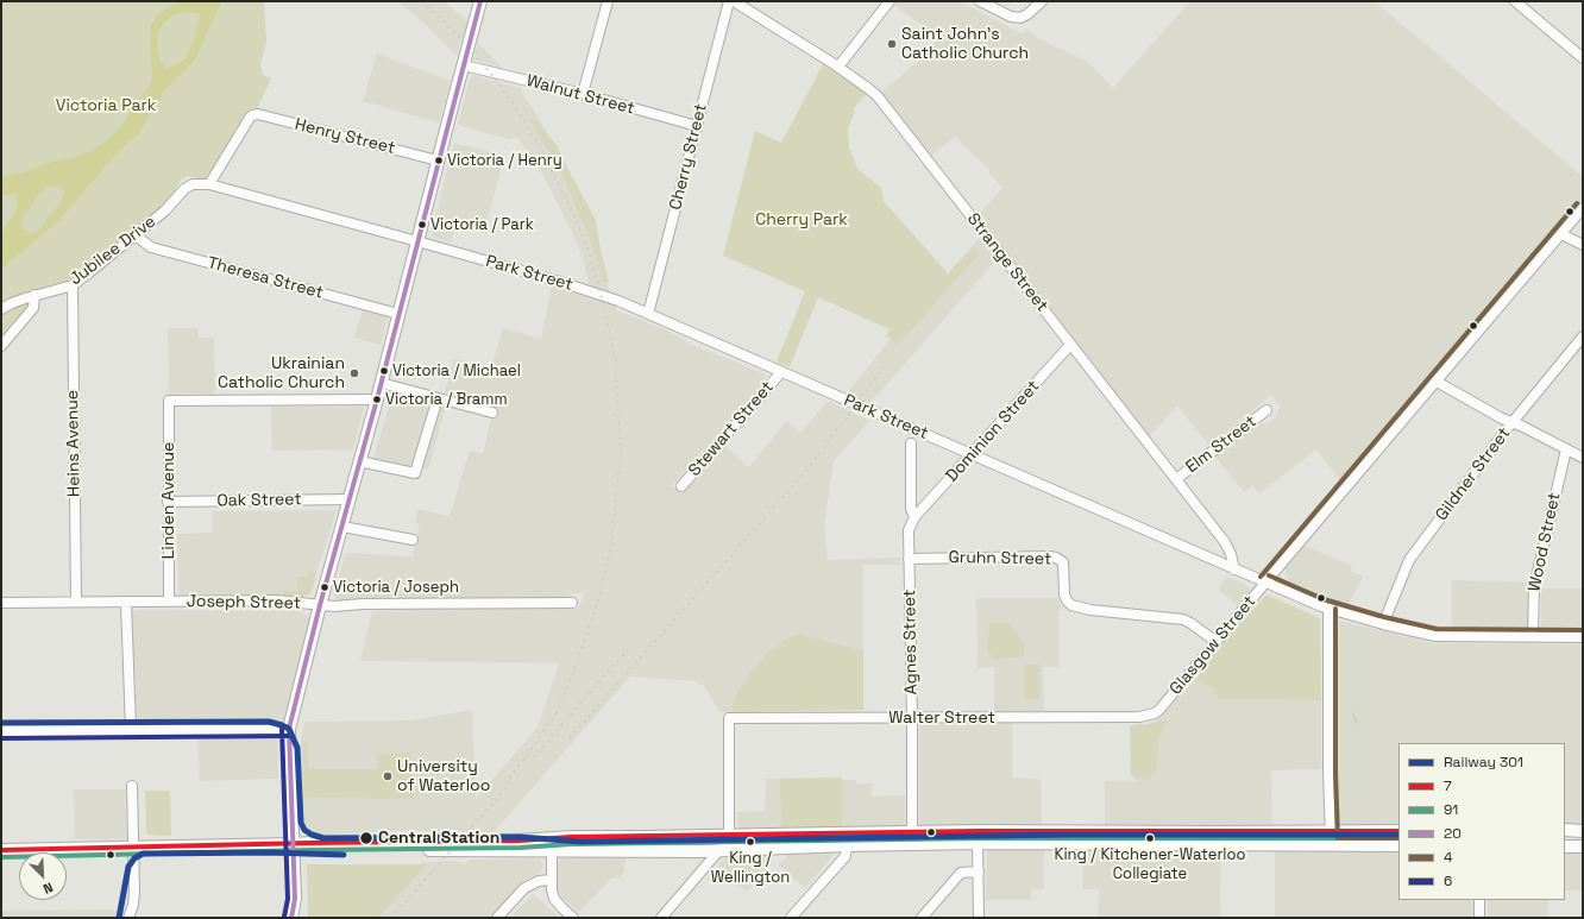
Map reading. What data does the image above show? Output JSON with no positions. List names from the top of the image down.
{
  "streets": {
    "street": [
      "Walnut Street",
      "Henry Street",
      "Cherry Street",
      "Jubilee Drive",
      "Strange Street",
      "Park Street",
      "Theresa Street",
      "Stewart Street",
      "Dominion Street",
      "Heins Avenue",
      "Elm Street",
      "Gildner Street",
      "Linden Avenue",
      "Oak Street",
      "Wood Street",
      "Gruhn Street",
      "Joseph Street",
      "Agnes Street",
      "Glasgow Street",
      "Walter Street"
    ]
  },
  "crossings": [
    ["Walnut Street", "Cherry Street"],
    ["Henry Street", "Park Street"],
    ["Cherry Street", "Park Street"],
    ["Jubilee Drive", "Park Street"],
    ["Jubilee Drive", "Theresa Street"],
    ["Jubilee Drive", "Heins Avenue"],
    ["Strange Street", "Park Street"],
    ["Strange Street", "Dominion Street"],
    ["Strange Street", "Elm Street"],
    ["Park Street", "Stewart Street"],
    ["Park Street", "Dominion Street"],
    ["Park Street", "Gildner Street"],
    ["Park Street", "Wood Street"],
    ["Park Street", "Glasgow Street"],
    ["Dominion Street", "Agnes Street"],
    ["Heins Avenue", "Joseph Street"],
    ["Linden Avenue", "Oak Street"],
    ["Linden Avenue", "Joseph Street"],
    ["Gruhn Street", "Agnes Street"],
    ["Gruhn Street", "Glasgow Street"],
    ["Agnes Street", "Walter Street"],
    ["Glasgow Street", "Walter Street"]
  ],
  "parks": ["Victoria Park", "Cherry Park"],
  "places": [
    "Saint John's Catholic Church",
    "Victoria / Henry",
    "Victoria / Park",
    "Victoria / Michael",
    "Ukrainian Catholic Church",
    "Victoria / Bramm",
    "Victoria / Joseph",
    "University of Waterloo",
    "Central Station",
    "King / Kitchener-Waterloo Collegiate",
    "King / Wellington"
  ],
  "lines": [
    "transit line 20",
    "transit line 4",
    "rail line 301",
    "transit line 6",
    "transit line 7",
    "transit line 91"
  ],
  "legend": [
    "Railway 301",
    "7",
    "91",
    "20",
    "4",
    "6"
  ],
  "north": "bottom right"
}
